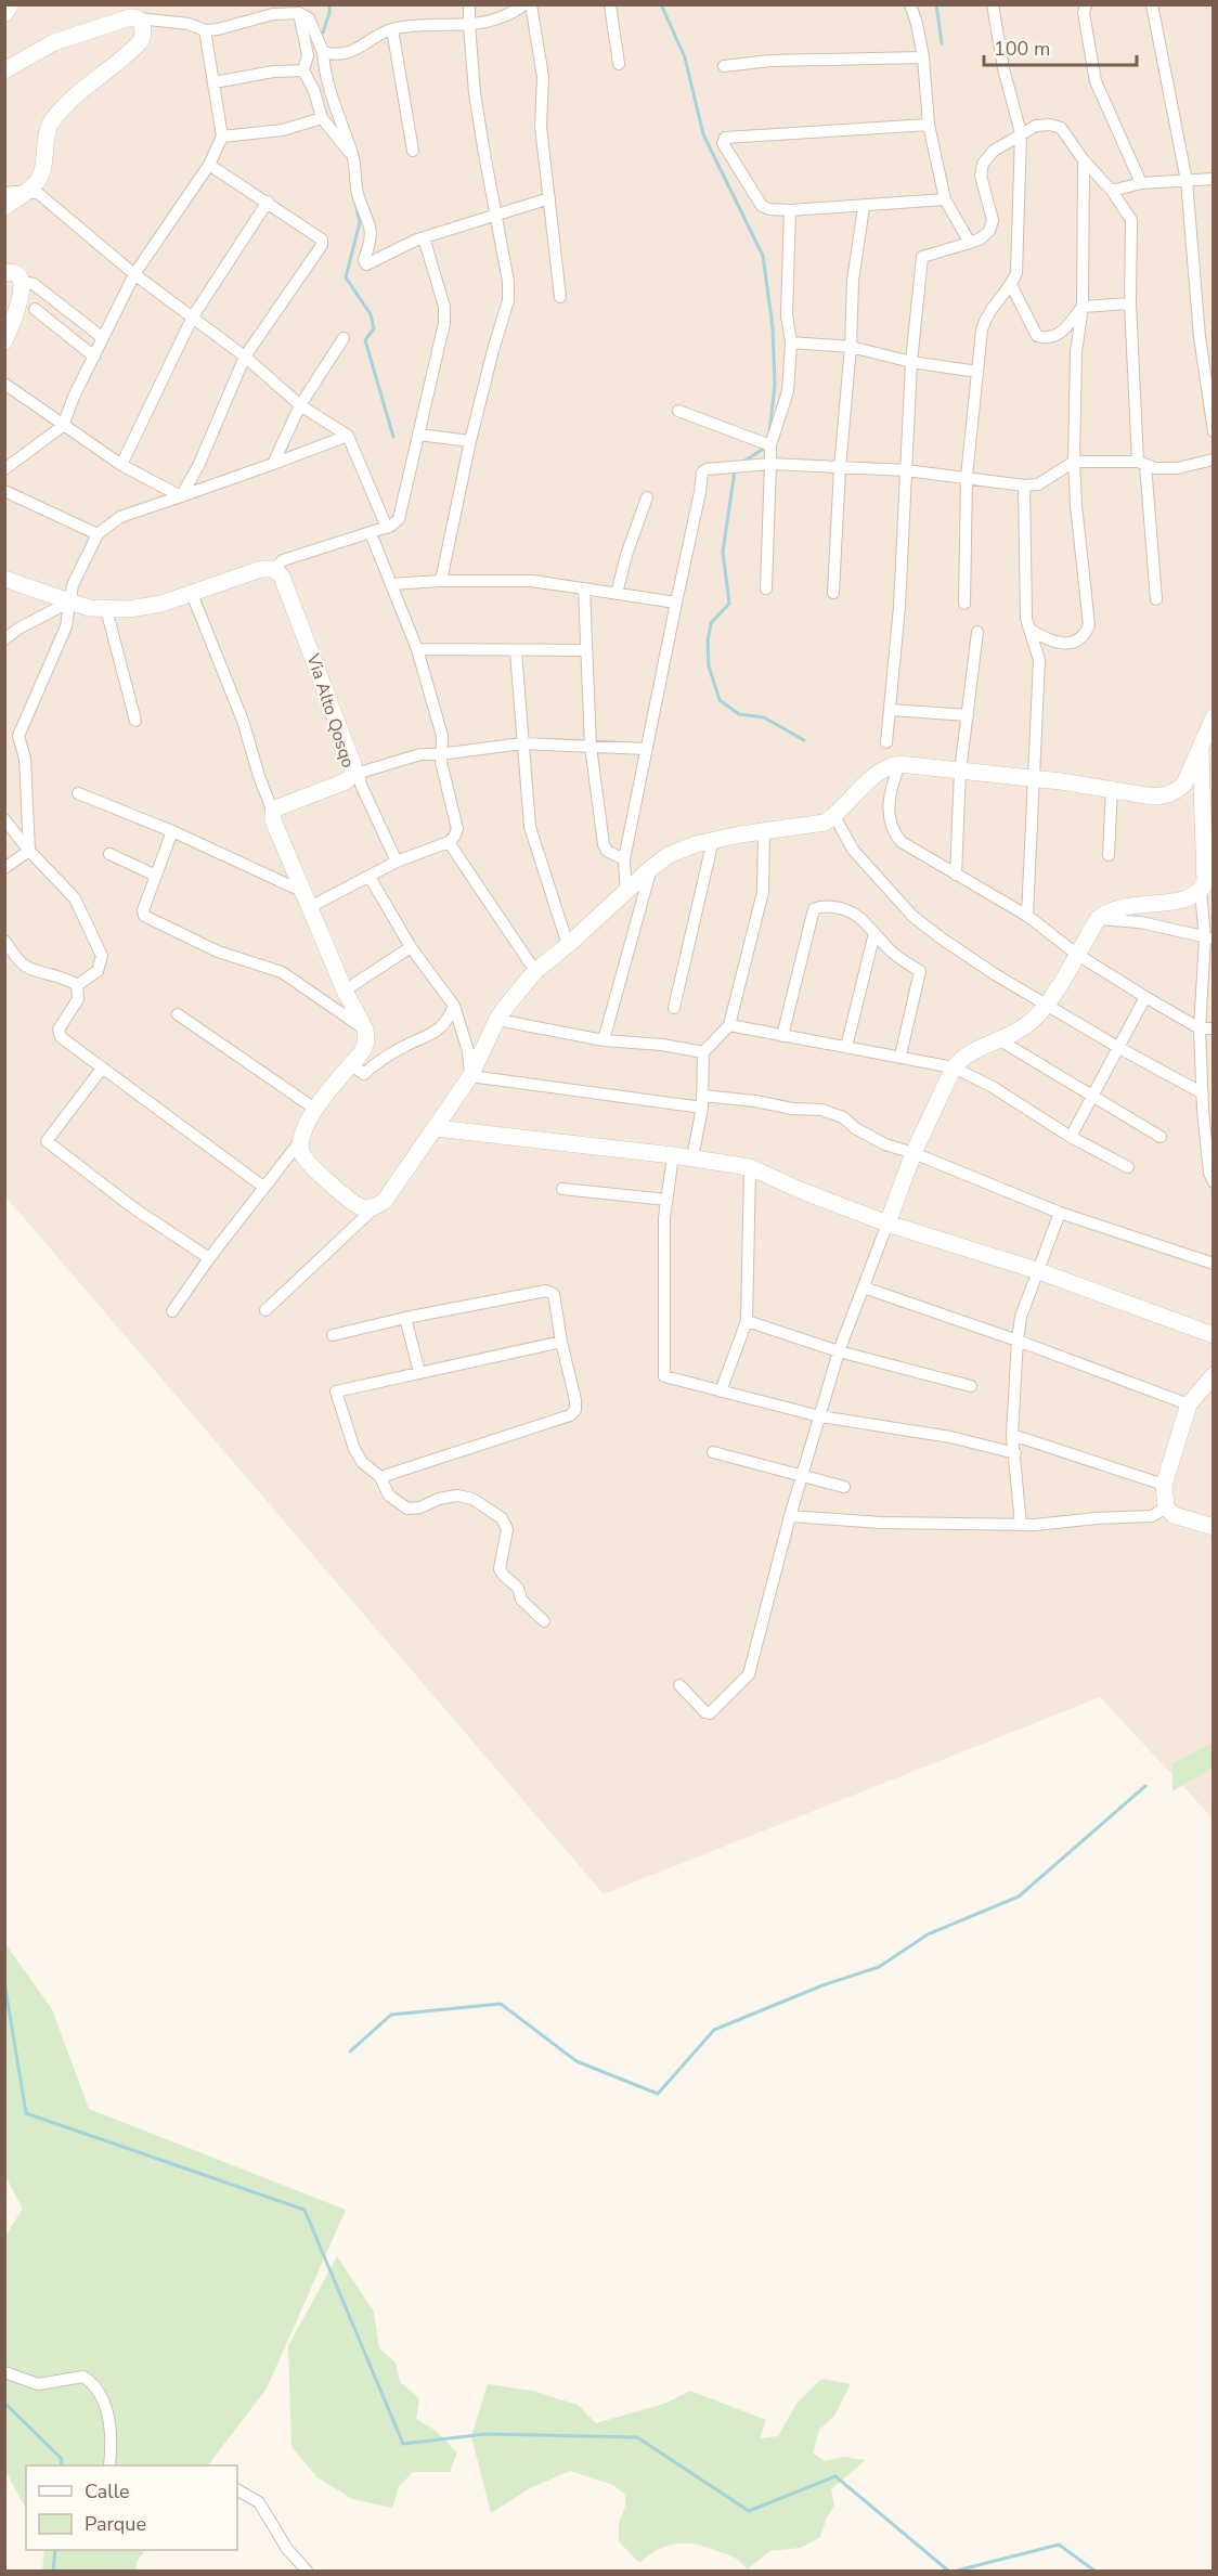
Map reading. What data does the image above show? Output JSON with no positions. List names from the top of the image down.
{
  "streets": {
    "street": ["Via Alto Qosqo"]
  },
  "legend": ["Calle", "Parque"],
  "scale_bar": "100 m"
}
